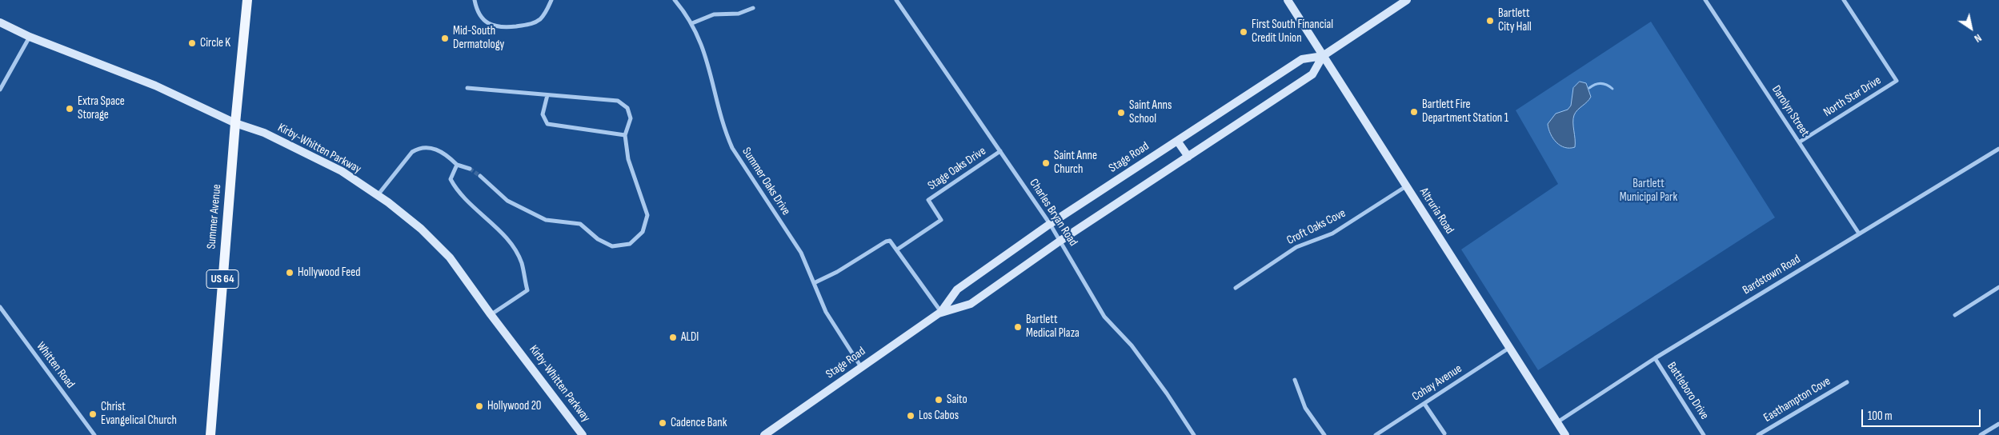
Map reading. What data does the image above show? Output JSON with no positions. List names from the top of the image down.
{
  "streets": {
    "main road": [
      "Kirby-Whitten Parkway",
      "Stage Road",
      "Altruria Road",
      "Summer Avenue",
      "US 64"
    ],
    "street": [
      "North Star Drive",
      "Darolyn Street",
      "Stage Oaks Drive",
      "Summer Oaks Drive",
      "Charles Bryan Road",
      "Croft Oaks Cove",
      "Bardstown Road",
      "Whitten Road",
      "Cohay Avenue",
      "Battleboro Drive",
      "Easthampton Cove"
    ]
  },
  "crossings": [
    ["North Star Drive", "Darolyn Street"],
    ["Darolyn Street", "Bardstown Road"],
    ["Kirby-Whitten Parkway", "Summer Avenue"],
    ["Stage Road", "Summer Oaks Drive"],
    ["Stage Road", "Altruria Road"],
    ["Stage Road", "Charles Bryan Road"],
    ["Stage Oaks Drive", "Charles Bryan Road"],
    ["Altruria Road", "Croft Oaks Cove"],
    ["Altruria Road", "Bardstown Road"],
    ["Altruria Road", "Cohay Avenue"],
    ["Bardstown Road", "Battleboro Drive"]
  ],
  "parks": ["Bartlett Municipal Park"],
  "places": [
    "Bartlett City Hall",
    "First South Financial Credit Union",
    "Mid-South Dermatology",
    "Circle K",
    "Extra Space Storage",
    "Bartlett Fire Department Station 1",
    "Saint Anns School",
    "Saint Anne Church",
    "Hollywood Feed",
    "Bartlett Medical Plaza",
    "ALDI",
    "Saito",
    "Hollywood 20",
    "Christ Evangelical Church",
    "Los Cabos",
    "Cadence Bank"
  ],
  "scale_bar": "100 m",
  "north": "bottom right"
}
